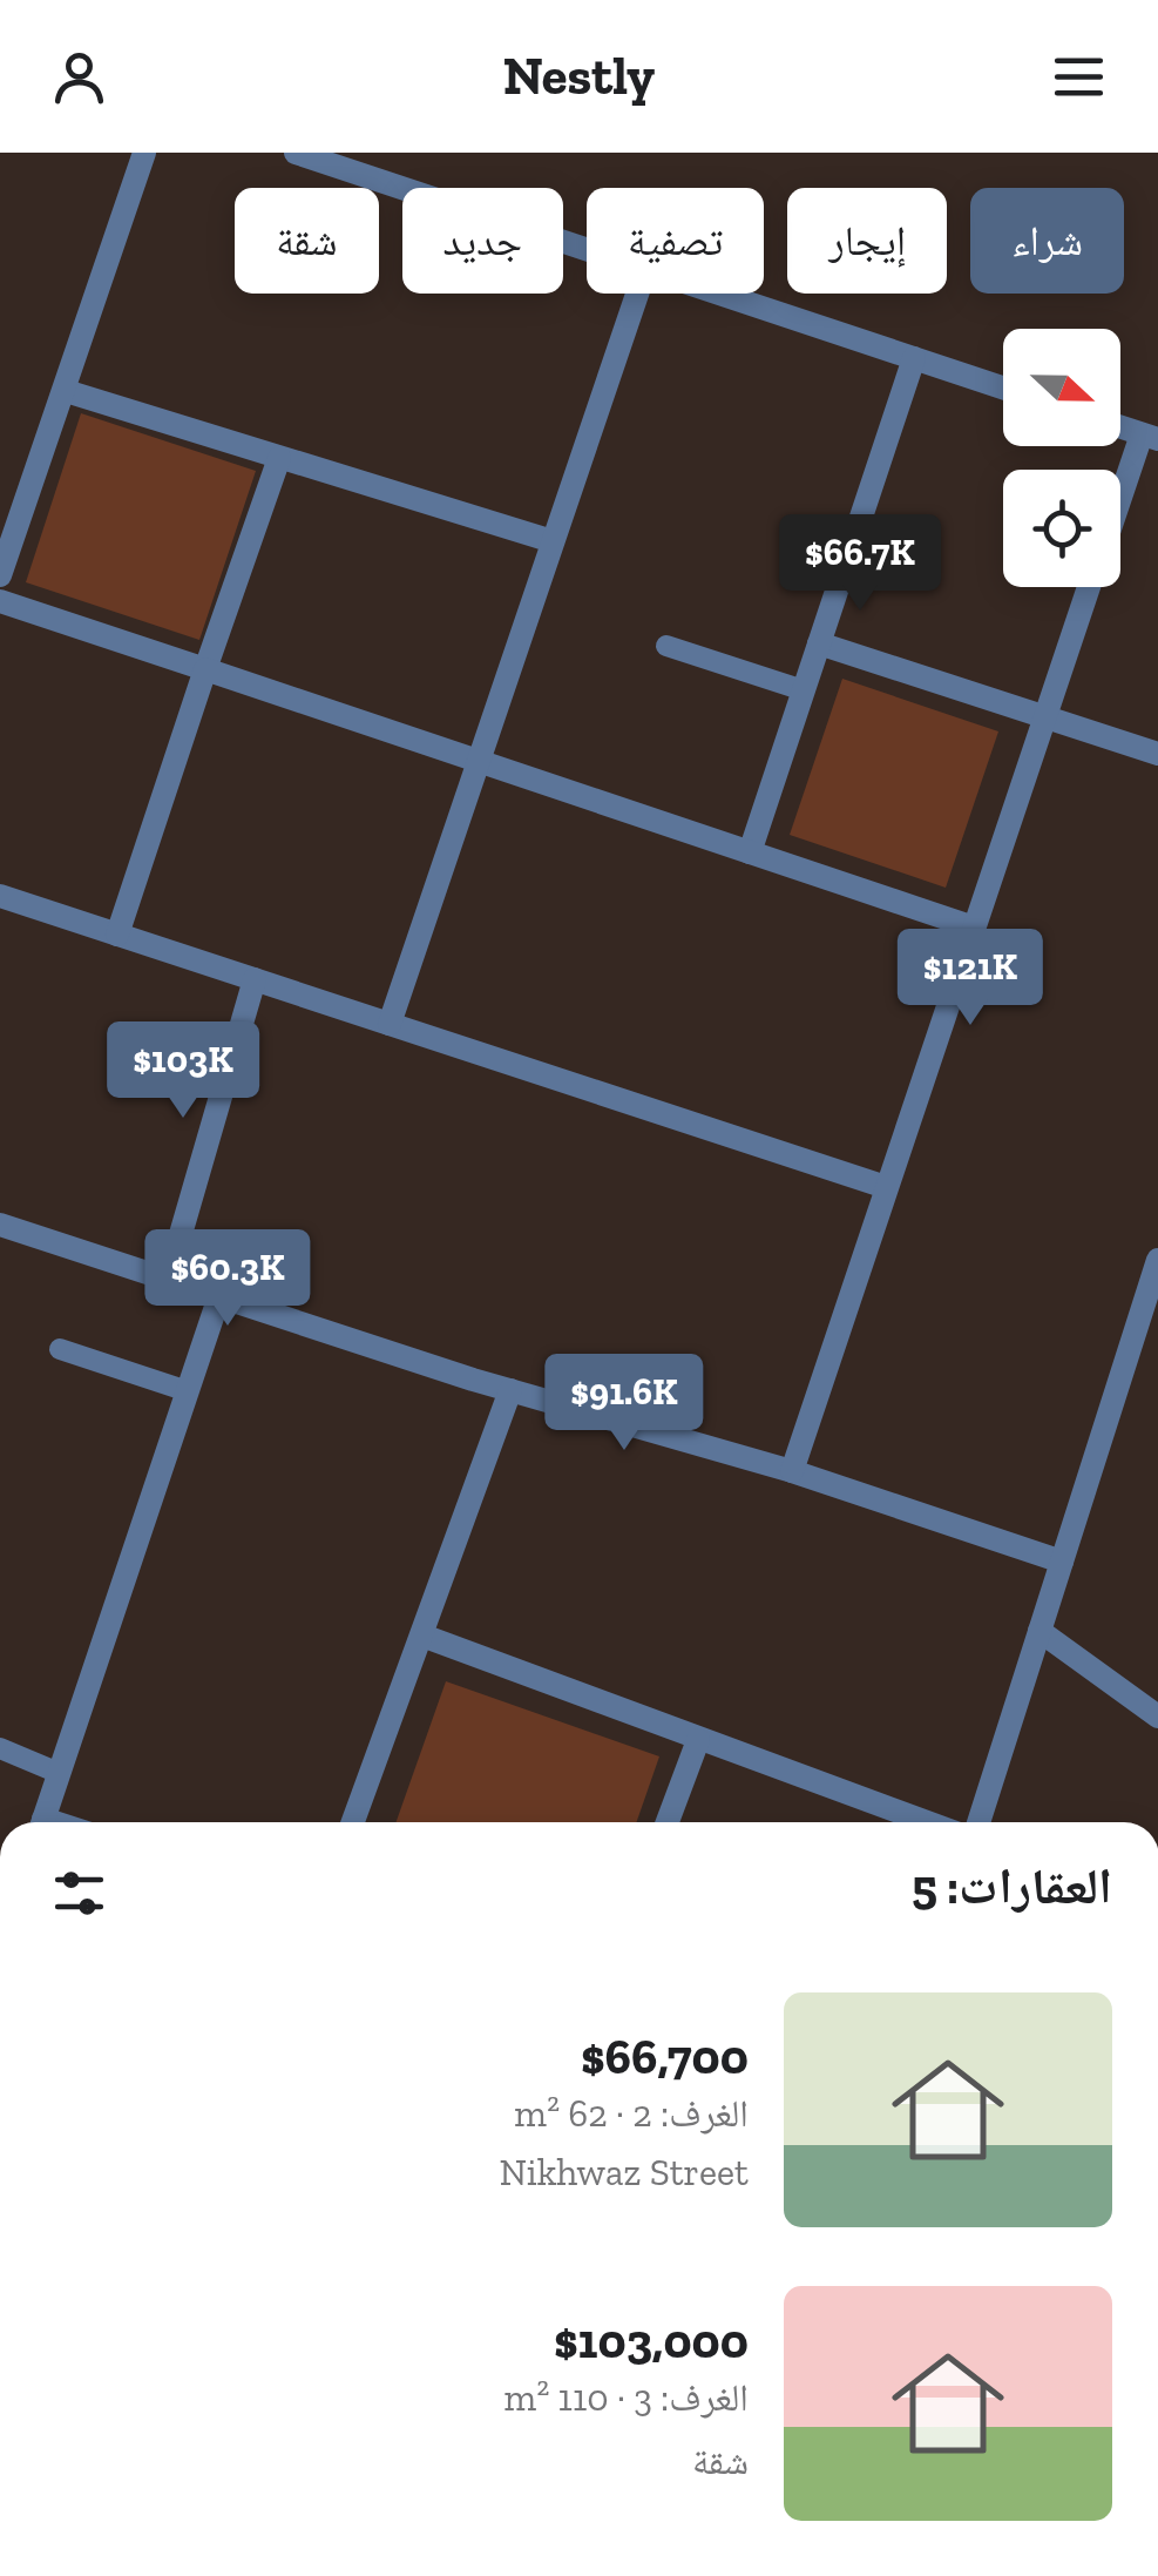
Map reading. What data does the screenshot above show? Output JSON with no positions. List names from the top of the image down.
{
  "north": "right",
  "page": {
    "header": "Nestly",
    "chip": [
      "شراء",
      "إيجار",
      "تصفية",
      "جديد",
      "شقة"
    ],
    "price": [
      "$66.7K",
      "$121K",
      "$103K",
      "$60.3K",
      "$91.6K"
    ],
    "heading": "العقارات: 5",
    "list": [
      {
        "name": "$66,700",
        "note": "الغرف: 2 · 62 m² · Nikhwaz Street"
      },
      {
        "name": "$103,000",
        "note": "الغرف: 3 · 110 m² · شقة"
      }
    ]
  }
}
